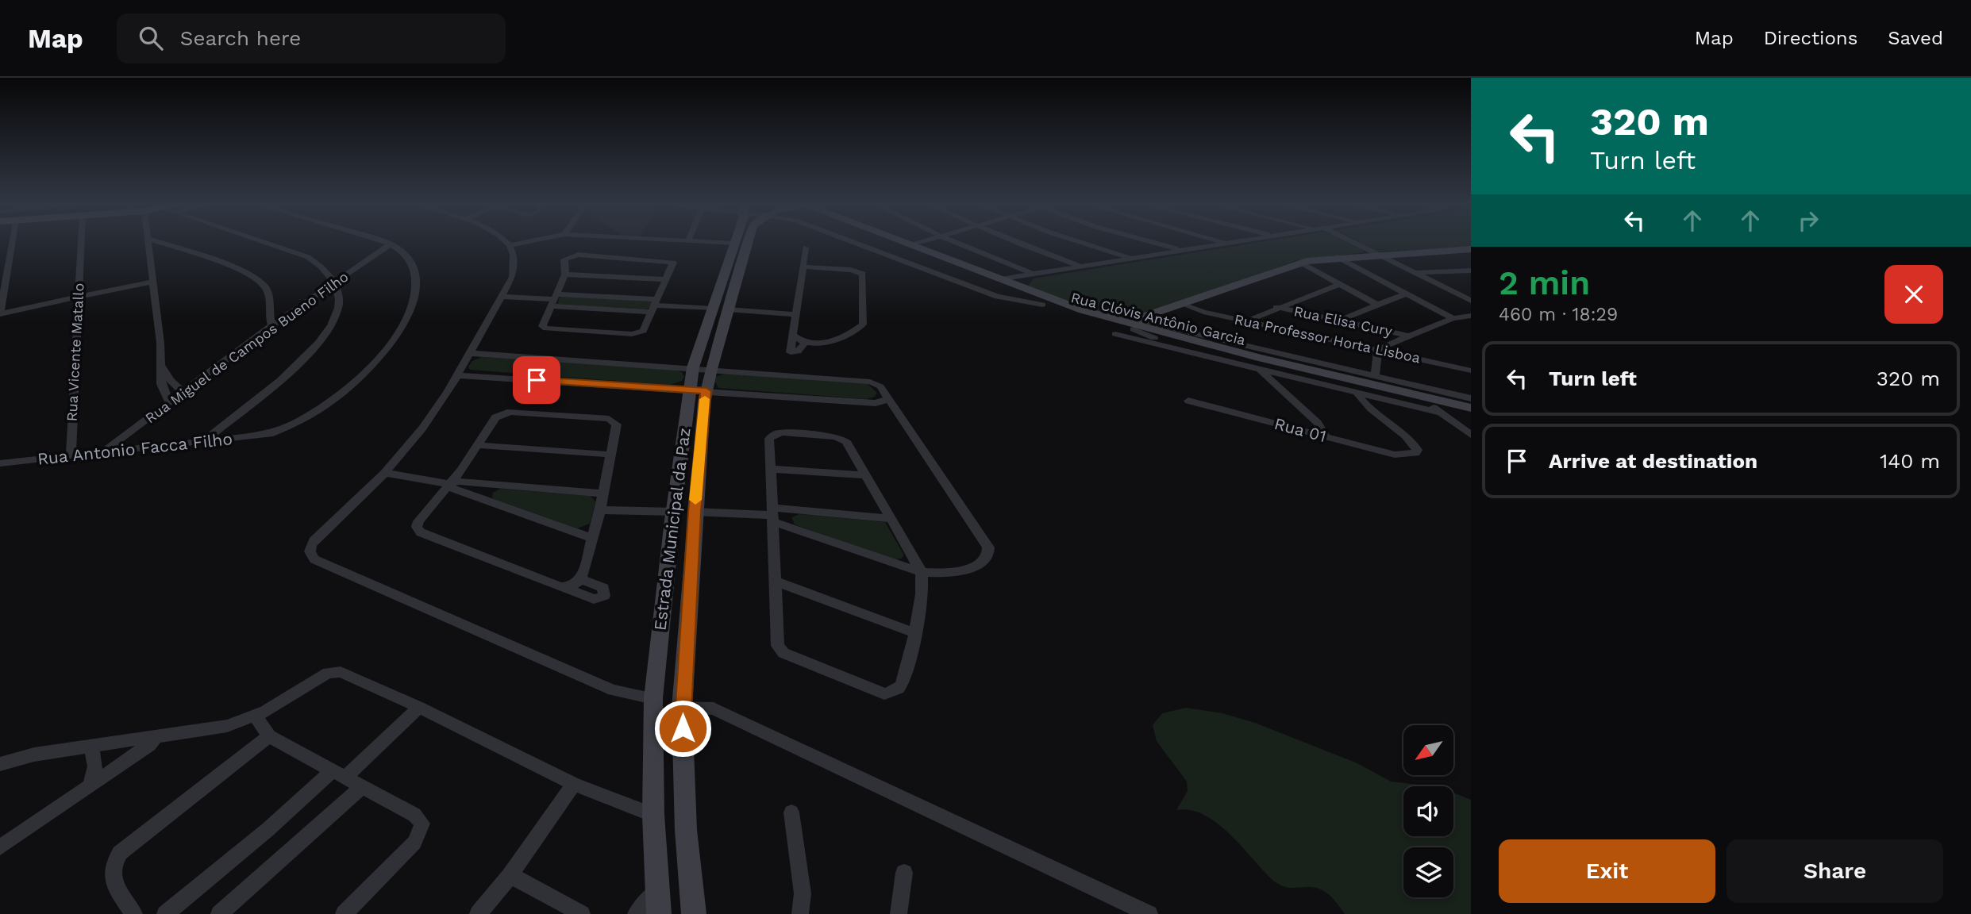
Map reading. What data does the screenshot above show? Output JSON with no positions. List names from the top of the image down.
{
  "streets": {
    "street": [
      "Rua Clóvis Antônio Garcia",
      "Rua Elisa Cury",
      "Rua Professor Horta Lisboa",
      "Rua Miguel de Campos Bueno Filho",
      "Rua Vicente Matallo",
      "Rua 01",
      "Rua Antonio Facca Filho",
      "Estrada Municipal da Paz"
    ]
  },
  "crossings": [
    ["Rua Miguel de Campos Bueno Filho", "Rua Antonio Facca Filho"],
    ["Rua Vicente Matallo", "Rua Antonio Facca Filho"]
  ],
  "north": "bottom left",
  "page": {
    "header": "Map",
    "search": "Search here",
    "nav": ["Map", "Directions", "Saved"],
    "turn": ["320 m", "Turn left"],
    "heading": ["2 min", "460 m · 18:29"],
    "list": [
      {
        "name": "Turn left",
        "value": "320 m"
      },
      {
        "name": "Arrive at destination",
        "value": "140 m"
      }
    ],
    "buttons": ["Exit", "Share"]
  }
}
